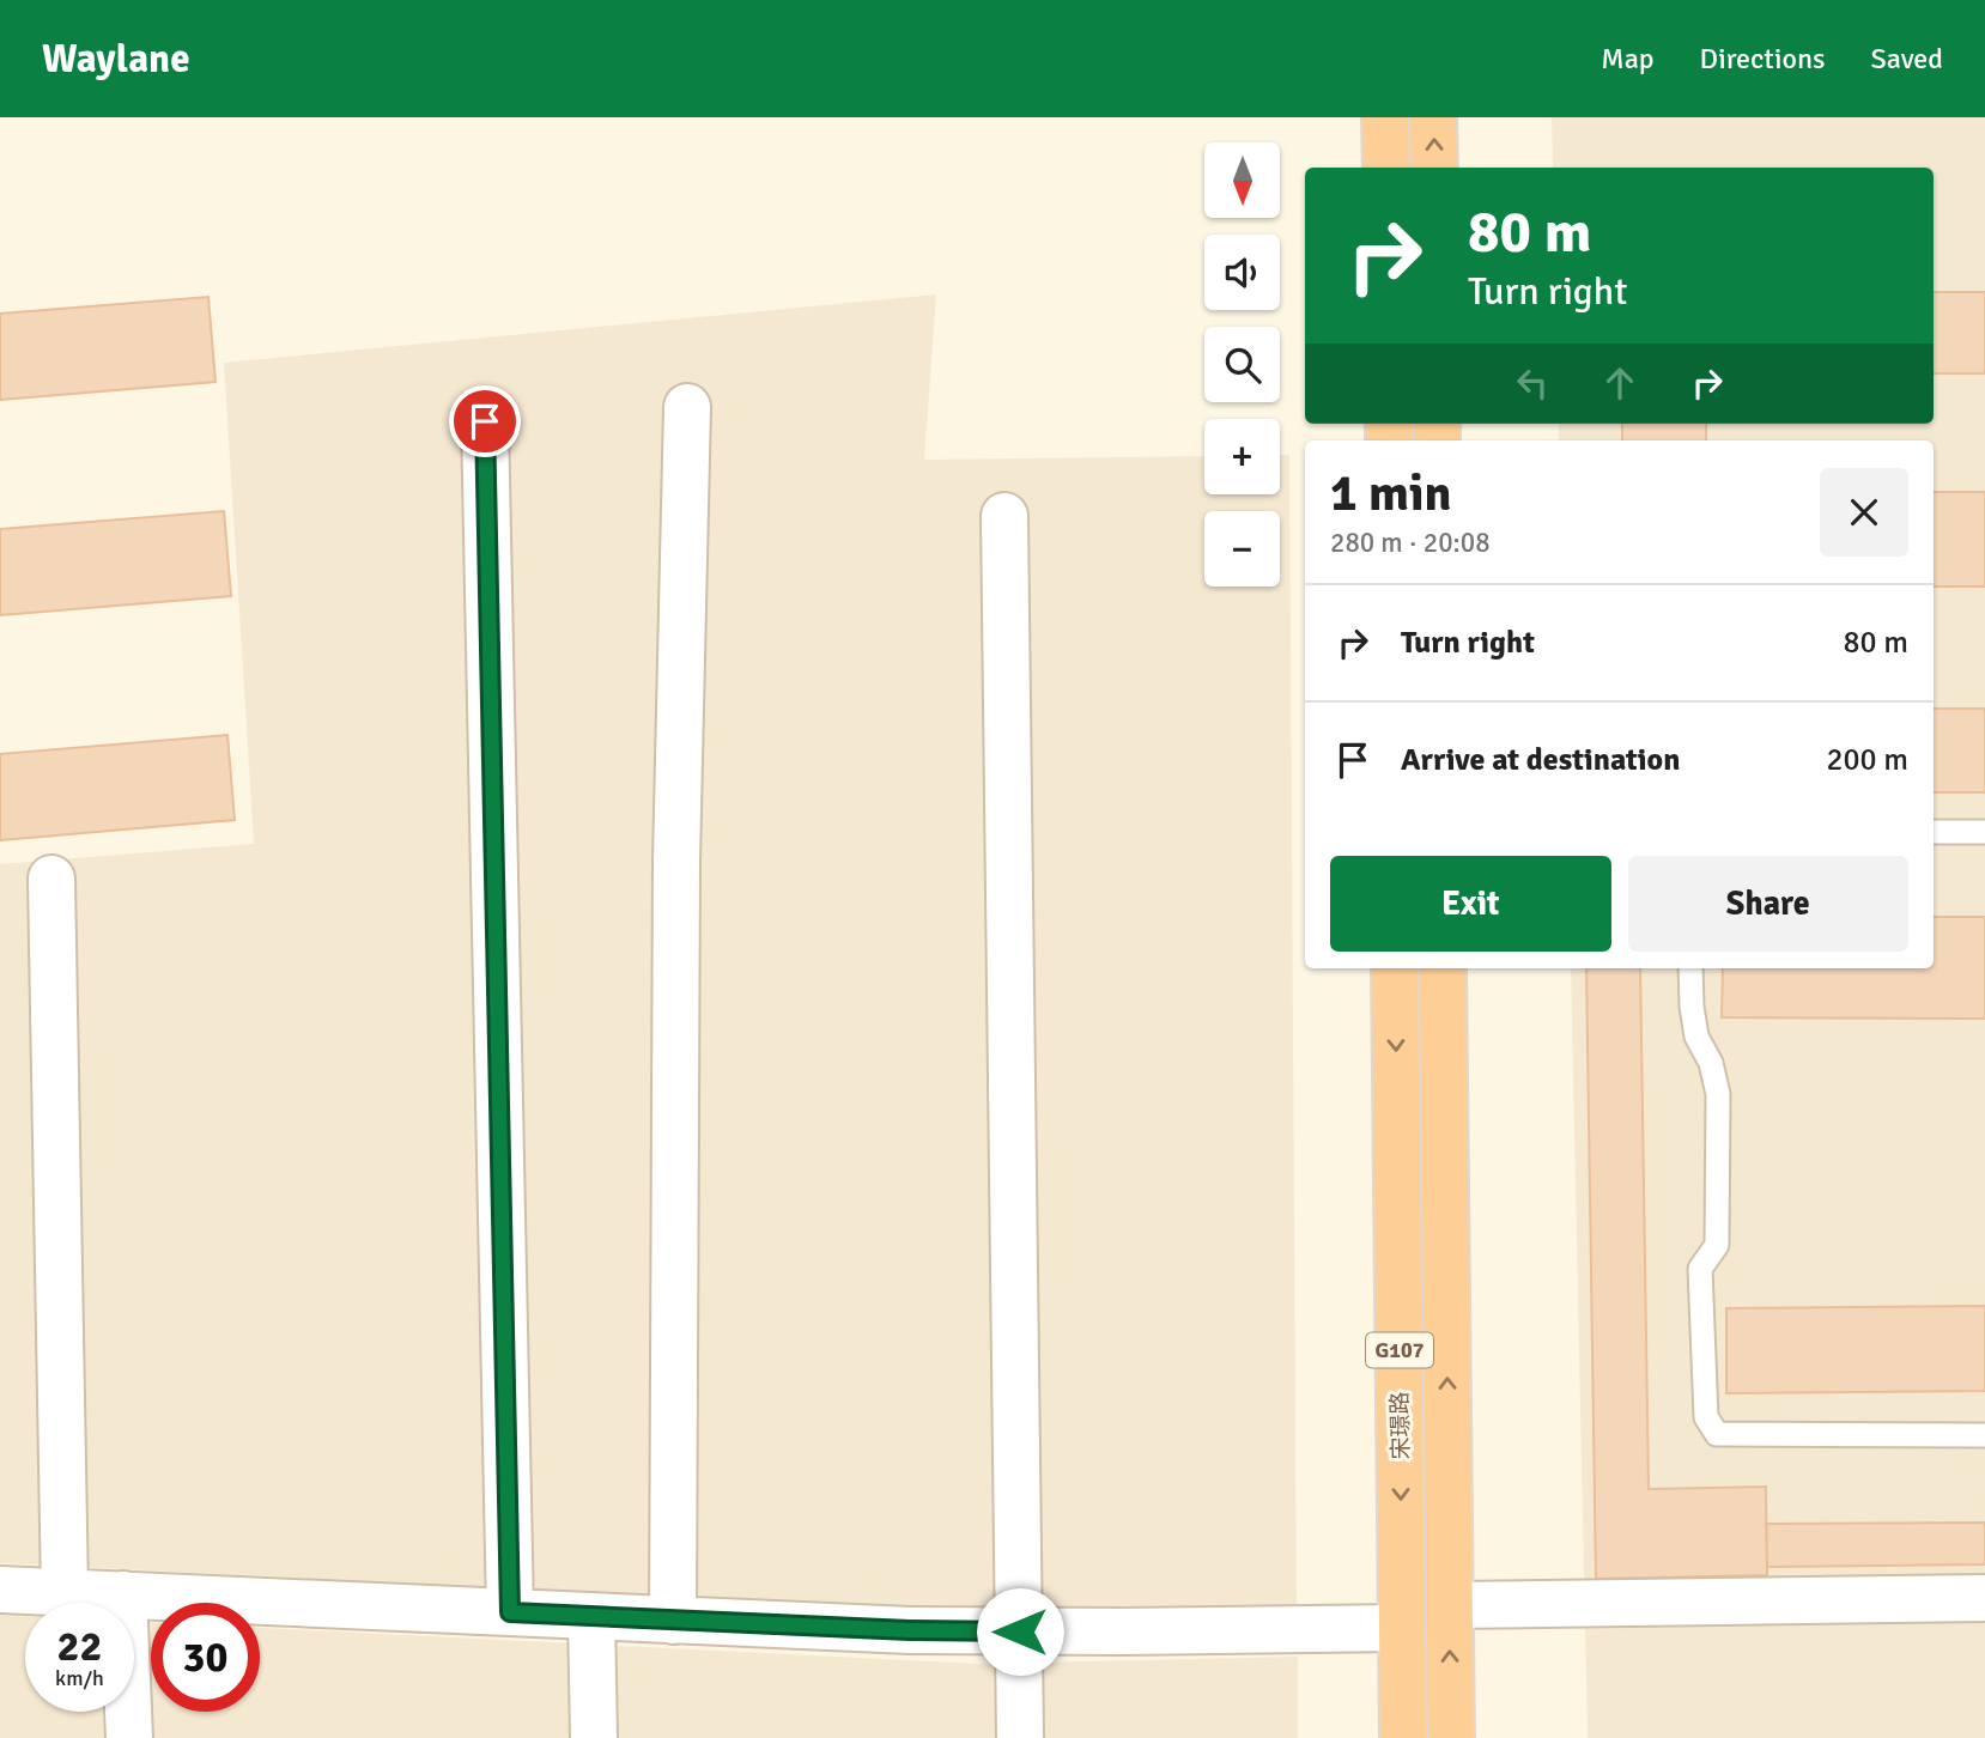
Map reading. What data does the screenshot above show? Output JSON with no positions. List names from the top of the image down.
{
  "streets": {
    "highway": ["G107", "宋璟路"]
  },
  "north": "bottom",
  "page": {
    "header": "Waylane",
    "nav": ["Map", "Directions", "Saved"],
    "map_buttons": ["+", "−"],
    "turn": ["80 m", "Turn right"],
    "heading": ["1 min", "280 m · 20:08"],
    "list": [
      {
        "name": "Turn right",
        "value": "80 m"
      },
      {
        "name": "Arrive at destination",
        "value": "200 m"
      }
    ],
    "buttons": ["Exit", "Share"],
    "speed": "22 km/h",
    "limit": "30"
  }
}
